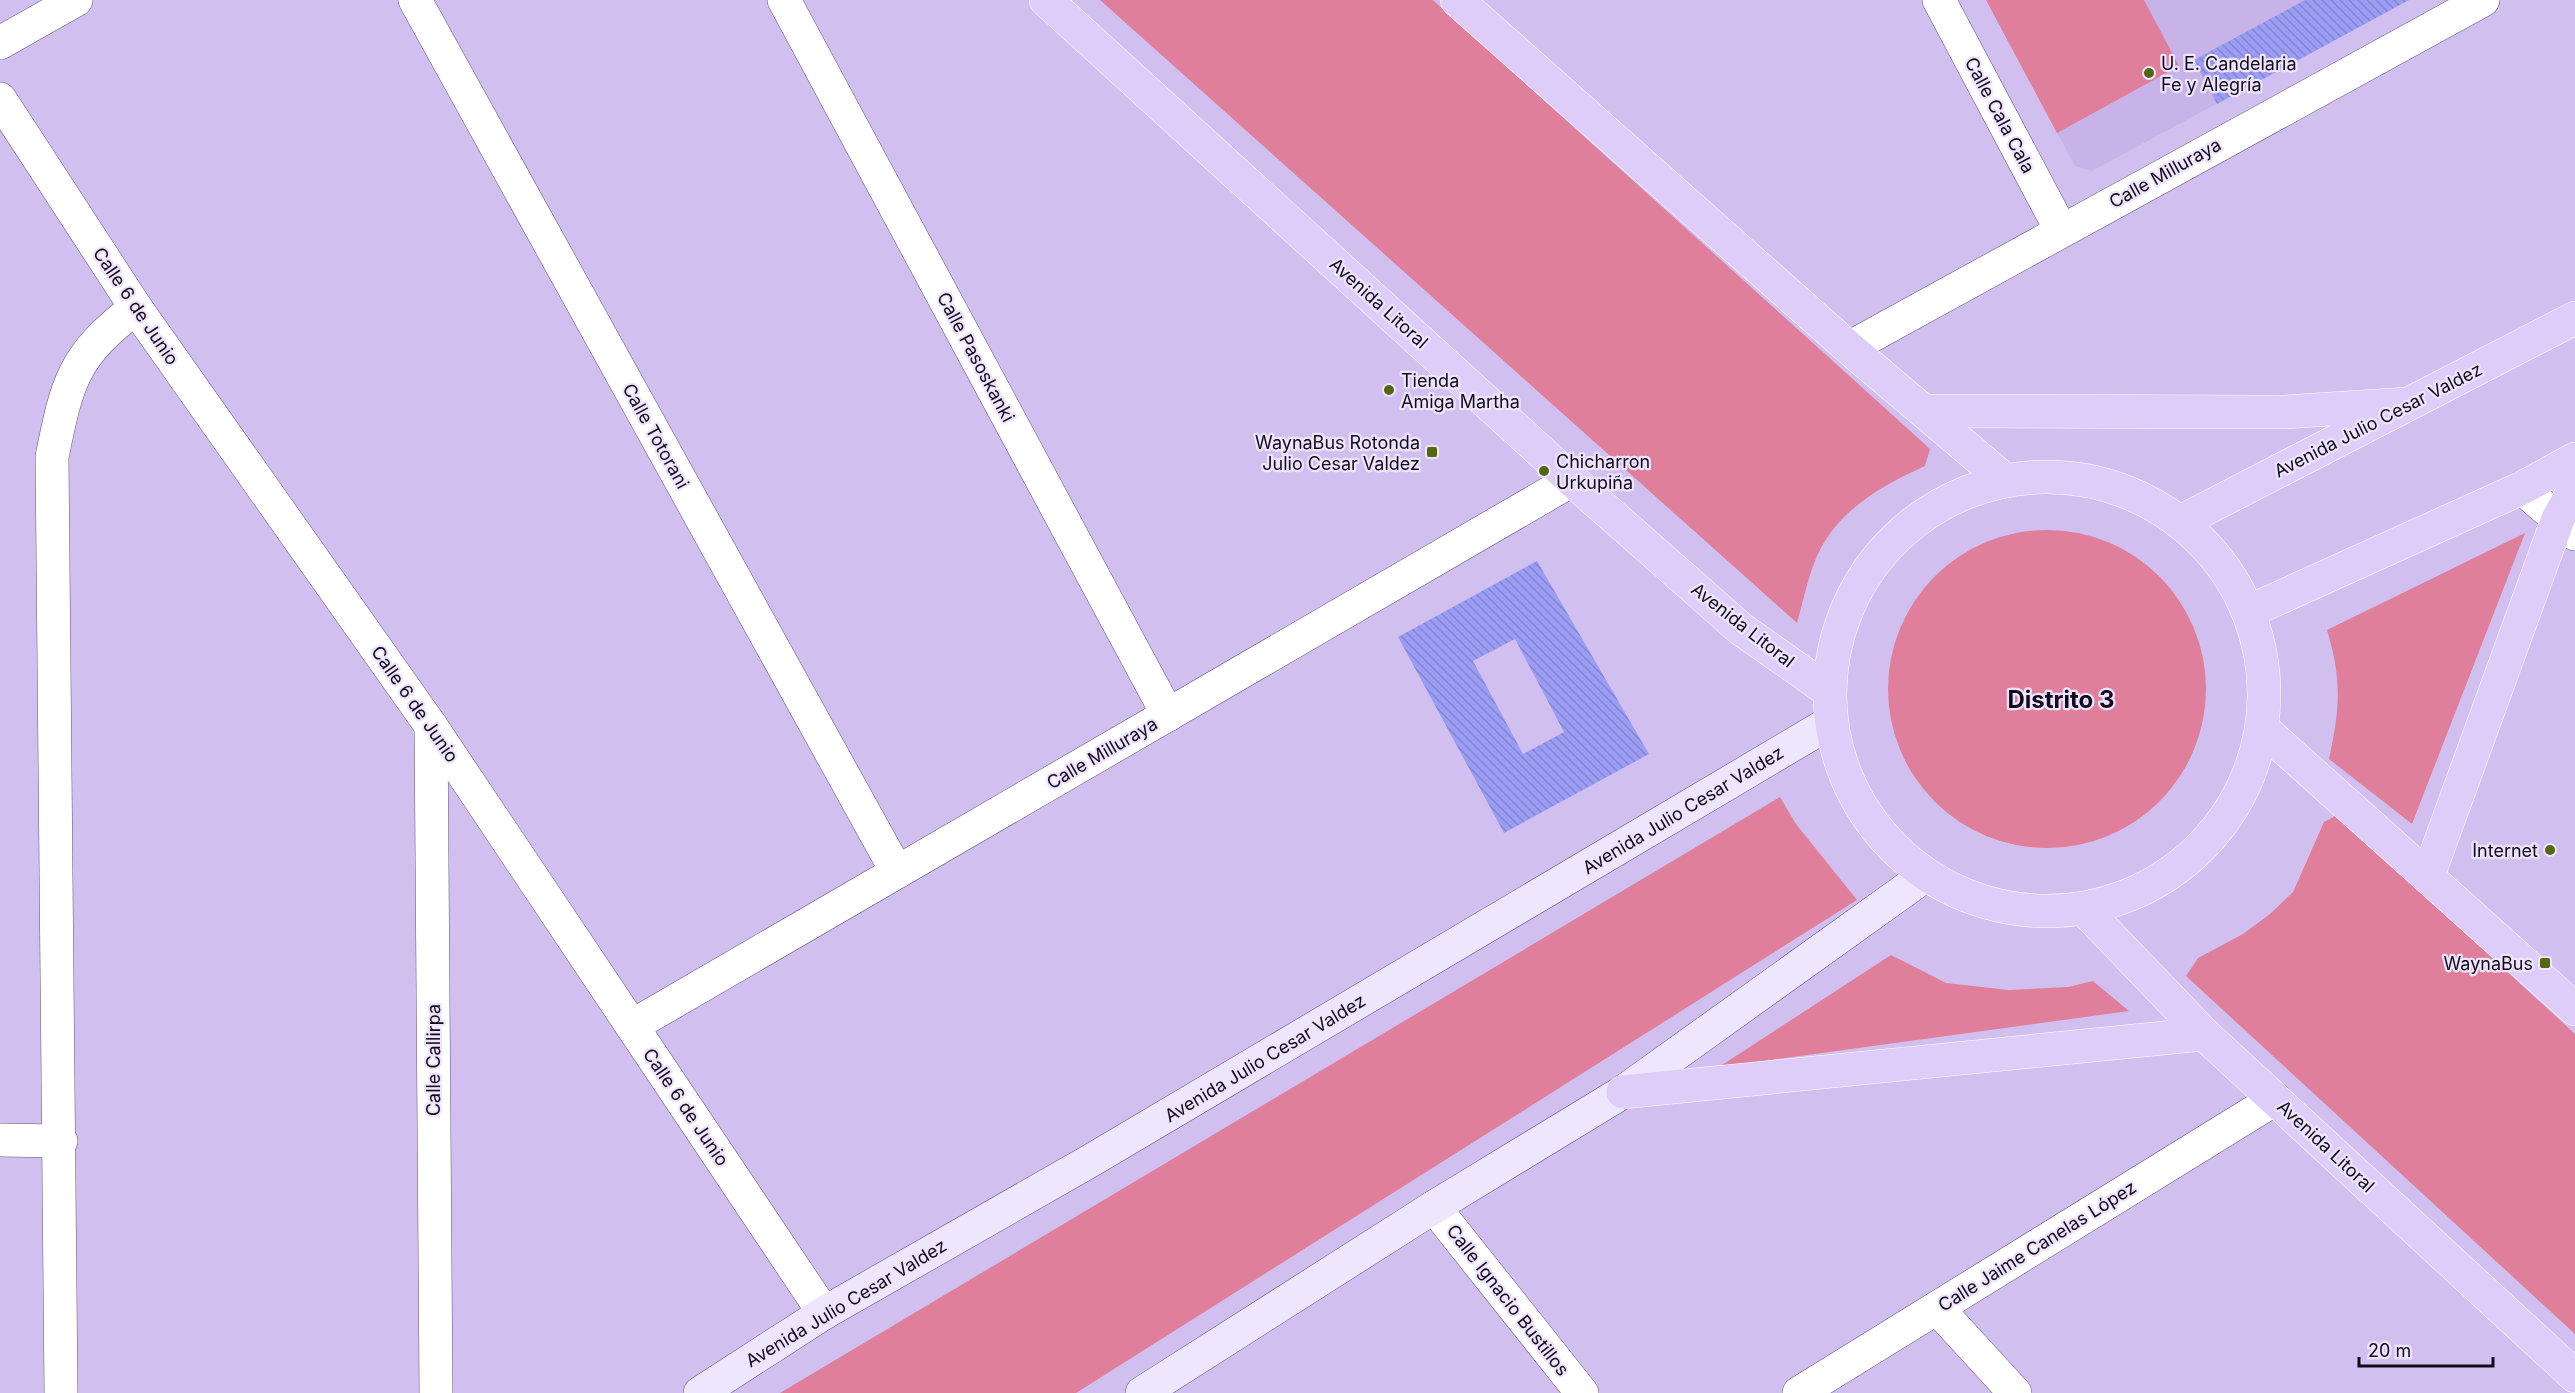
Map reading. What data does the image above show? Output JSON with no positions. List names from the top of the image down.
{
  "streets": {
    "main road": ["Avenida Litoral", "Avenida Julio Cesar Valdez"],
    "street": [
      "Calle Cala Cala",
      "Calle Milluraya",
      "Calle 6 de Junio",
      "Calle Pasoskanki",
      "Calle Totorani",
      "Calle Callirpa",
      "Calle Jaime Canelas López",
      "Calle Ignacio Bustillos"
    ]
  },
  "crossings": [
    ["Calle Cala Cala", "Calle Milluraya"],
    ["Calle Milluraya", "Avenida Litoral"],
    ["Calle Milluraya", "Calle 6 de Junio"],
    ["Calle Milluraya", "Calle Pasoskanki"],
    ["Calle Milluraya", "Calle Totorani"],
    ["Avenida Litoral", "Avenida Julio Cesar Valdez"],
    ["Avenida Litoral", "Calle Jaime Canelas López"],
    ["Calle 6 de Junio", "Avenida Julio Cesar Valdez"],
    ["Calle 6 de Junio", "Calle Callirpa"]
  ],
  "districts": ["Distrito 3"],
  "places": {
    "other": [
      "U. E. Candelaria Fe y Alegría",
      "Tienda Amiga Martha",
      "Chicharron Urkupiña",
      "Internet"
    ],
    "transit": ["WaynaBus Rotonda Julio Cesar Valdez", "WaynaBus"]
  },
  "scale_bar": "20 m"
}
